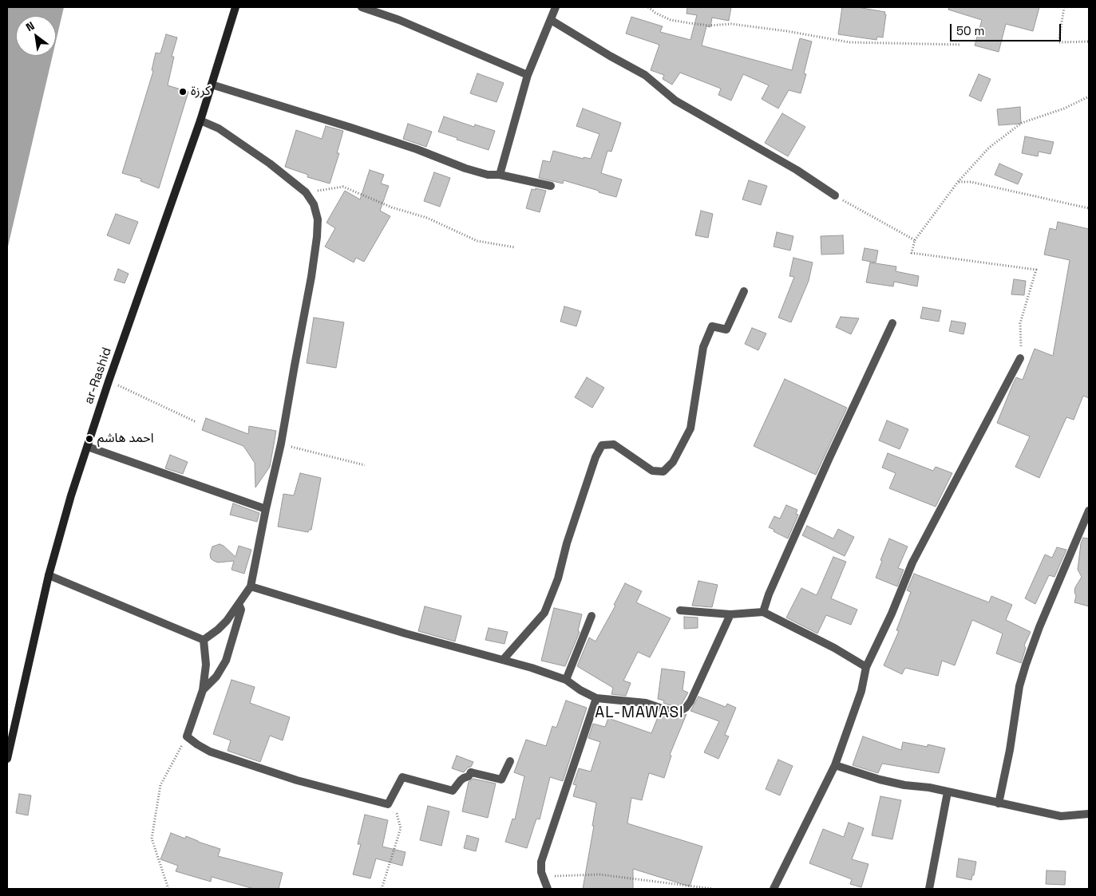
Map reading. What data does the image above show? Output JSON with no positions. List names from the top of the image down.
{
  "streets": {
    "main road": ["ar-Rashid"]
  },
  "districts": ["AL-MAWASI"],
  "places": ["كرزة", "احمد هاشم"],
  "scale_bar": "50 m",
  "north": "top left"
}
